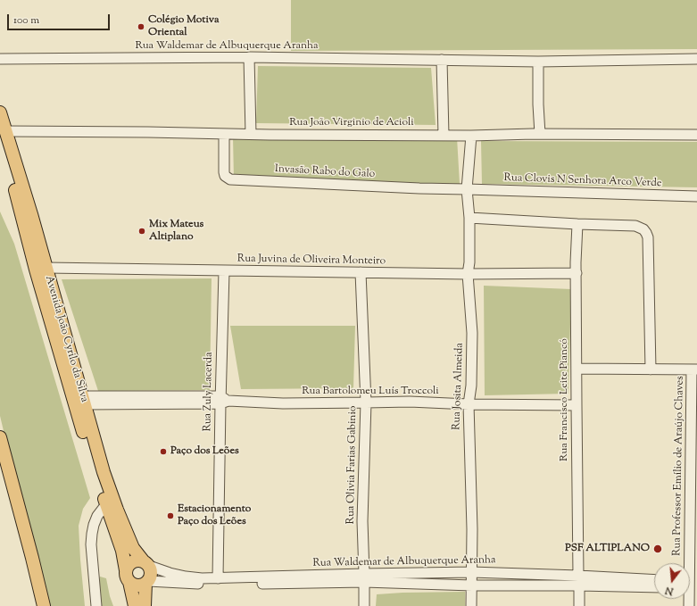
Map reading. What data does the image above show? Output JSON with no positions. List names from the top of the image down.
{
  "streets": {
    "main road": ["Avenida João Cyrilo da Silva"],
    "street": [
      "Rua Waldemar de Albuquerque Aranha",
      "Rua João Virginio de Acioli",
      "Invasão Rabo do Galo",
      "Rua Clovis N Senhora Arco Verde",
      "Rua Juvina de Oliveira Monteiro",
      "Rua Josita Almeida",
      "Rua Zuly Lacerda",
      "Rua Bartolomeu Luís Troccoli",
      "Rua Francisco Leite Piancó",
      "Rua Olivia Farias Gabinio",
      "Rua Professor Emílio de Araújo Chaves"
    ]
  },
  "crossings": [
    ["Rua Waldemar de Albuquerque Aranha", "Avenida João Cyrilo da Silva"],
    ["Rua Waldemar de Albuquerque Aranha", "Rua Josita Almeida"],
    ["Rua Waldemar de Albuquerque Aranha", "Rua Zuly Lacerda"],
    ["Rua Waldemar de Albuquerque Aranha", "Rua Francisco Leite Piancó"],
    ["Rua Waldemar de Albuquerque Aranha", "Rua Olivia Farias Gabinio"],
    ["Rua João Virginio de Acioli", "Invasão Rabo do Galo"],
    ["Rua João Virginio de Acioli", "Avenida João Cyrilo da Silva"],
    ["Rua João Virginio de Acioli", "Rua Josita Almeida"],
    ["Invasão Rabo do Galo", "Rua Clovis N Senhora Arco Verde"],
    ["Invasão Rabo do Galo", "Rua Josita Almeida"],
    ["Rua Clovis N Senhora Arco Verde", "Rua Josita Almeida"],
    ["Rua Juvina de Oliveira Monteiro", "Avenida João Cyrilo da Silva"],
    ["Rua Juvina de Oliveira Monteiro", "Rua Josita Almeida"],
    ["Rua Juvina de Oliveira Monteiro", "Rua Zuly Lacerda"],
    ["Rua Juvina de Oliveira Monteiro", "Rua Francisco Leite Piancó"],
    ["Rua Juvina de Oliveira Monteiro", "Rua Olivia Farias Gabinio"],
    ["Avenida João Cyrilo da Silva", "Rua Bartolomeu Luís Troccoli"],
    ["Rua Josita Almeida", "Rua Bartolomeu Luís Troccoli"],
    ["Rua Zuly Lacerda", "Rua Bartolomeu Luís Troccoli"],
    ["Rua Bartolomeu Luís Troccoli", "Rua Francisco Leite Piancó"],
    ["Rua Bartolomeu Luís Troccoli", "Rua Olivia Farias Gabinio"]
  ],
  "places": [
    "Colégio Motiva Oriental",
    "Mix Mateus Altiplano",
    "Paço dos Leões",
    "Estacionamento Paço dos Leões",
    "PSF ALTIPLANO"
  ],
  "scale_bar": "100 m",
  "north": "bottom"
}
